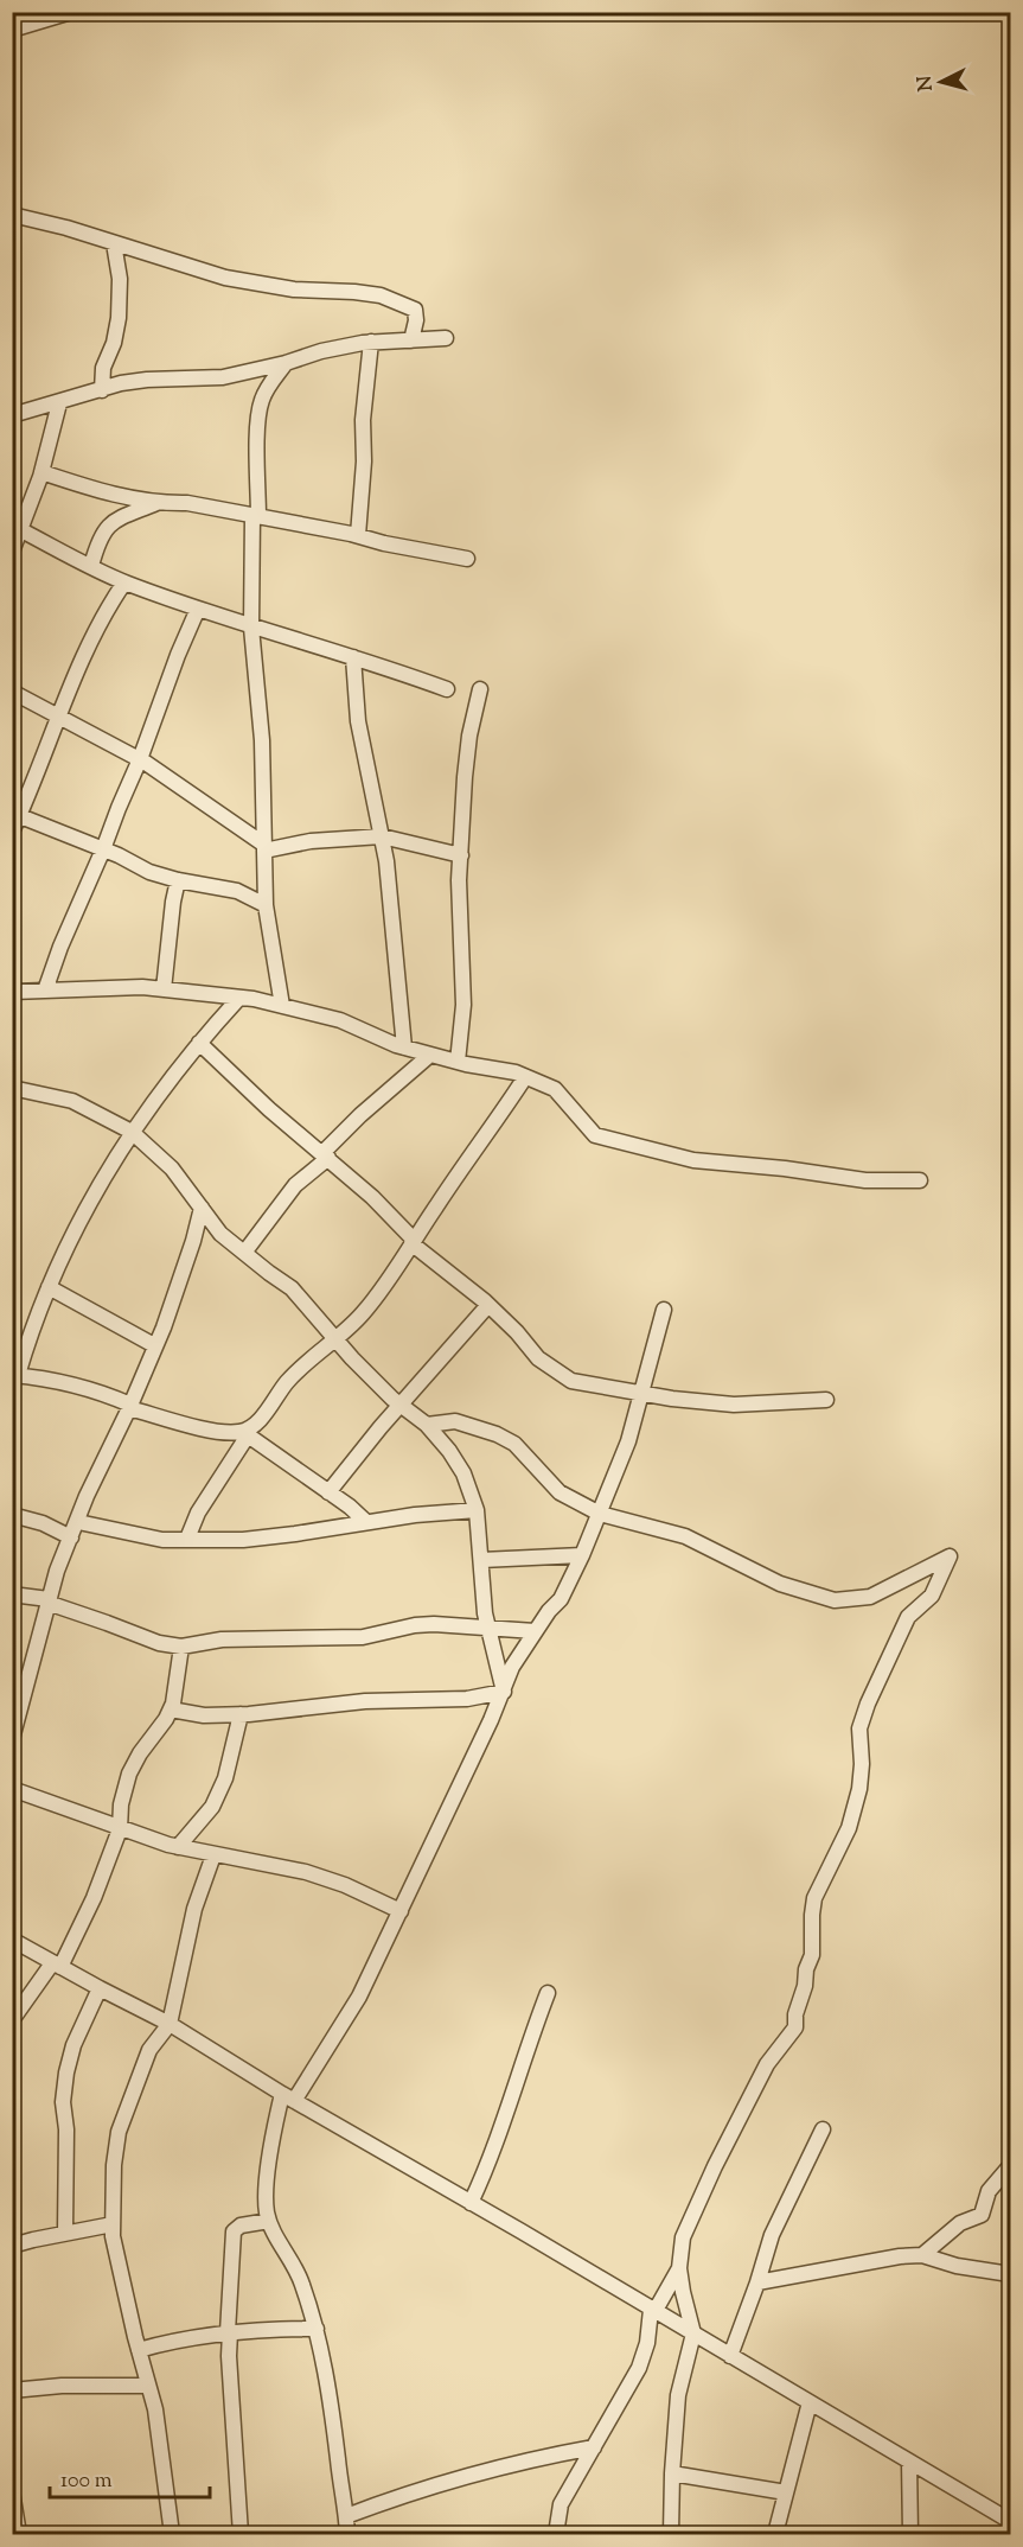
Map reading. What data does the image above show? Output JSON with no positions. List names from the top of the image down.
{
  "scale_bar": "100 m",
  "north": "left"
}
